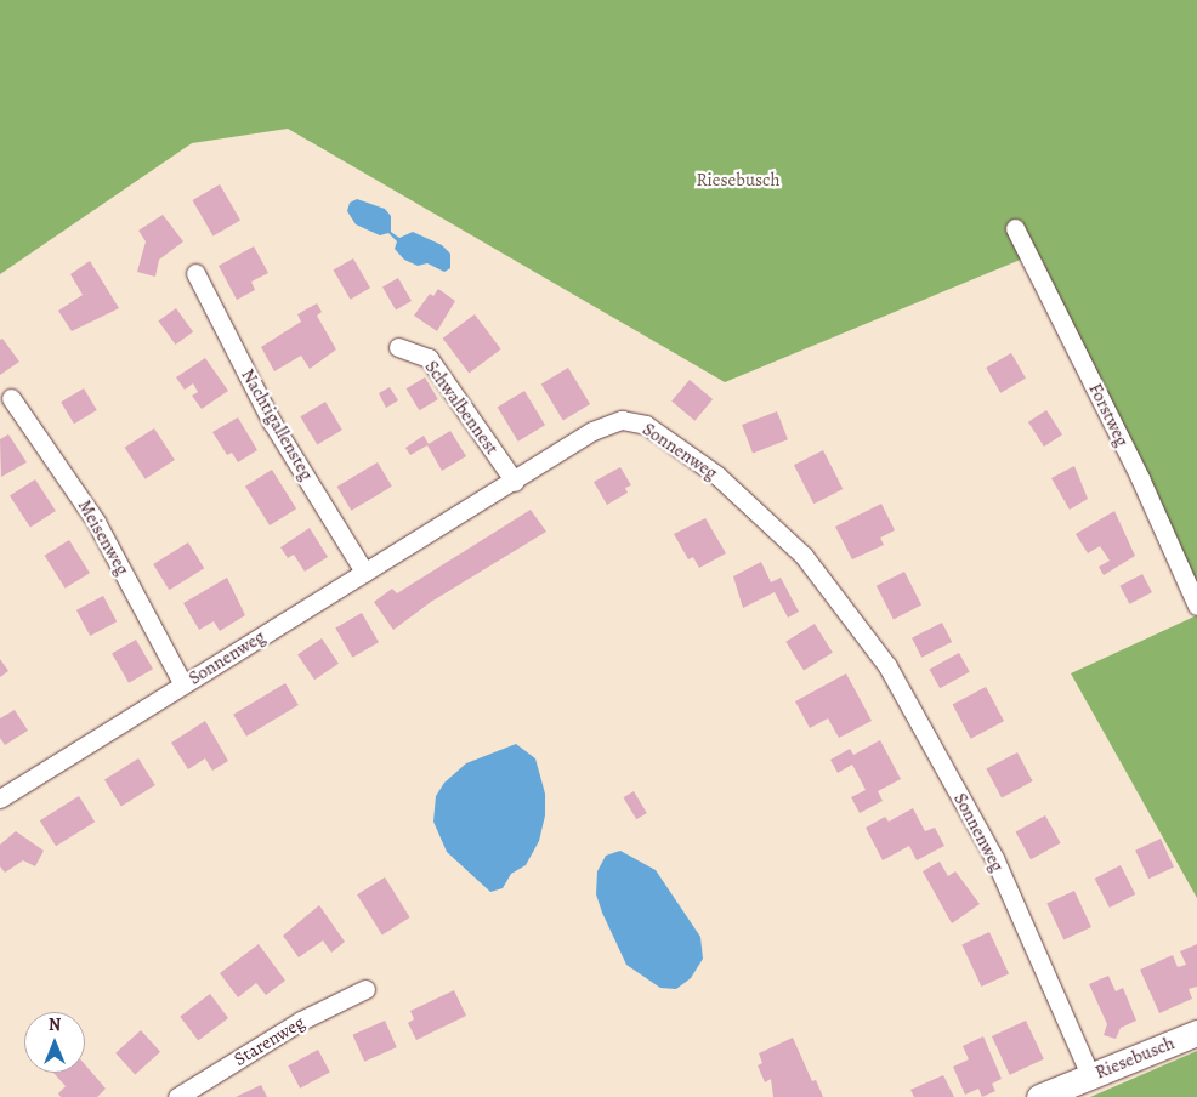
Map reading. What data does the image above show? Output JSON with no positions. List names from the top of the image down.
{
  "streets": {
    "main road": ["Riesebusch"],
    "street": [
      "Schwalbennest",
      "Forstweg",
      "Nachtigallensteg",
      "Sonnenweg",
      "Meisenweg",
      "Starenweg"
    ]
  },
  "crossings": [
    ["Schwalbennest", "Sonnenweg"],
    ["Nachtigallensteg", "Sonnenweg"],
    ["Sonnenweg", "Meisenweg"],
    ["Sonnenweg", "Riesebusch"]
  ],
  "parks": ["Riesebusch"],
  "north": "top"
}
